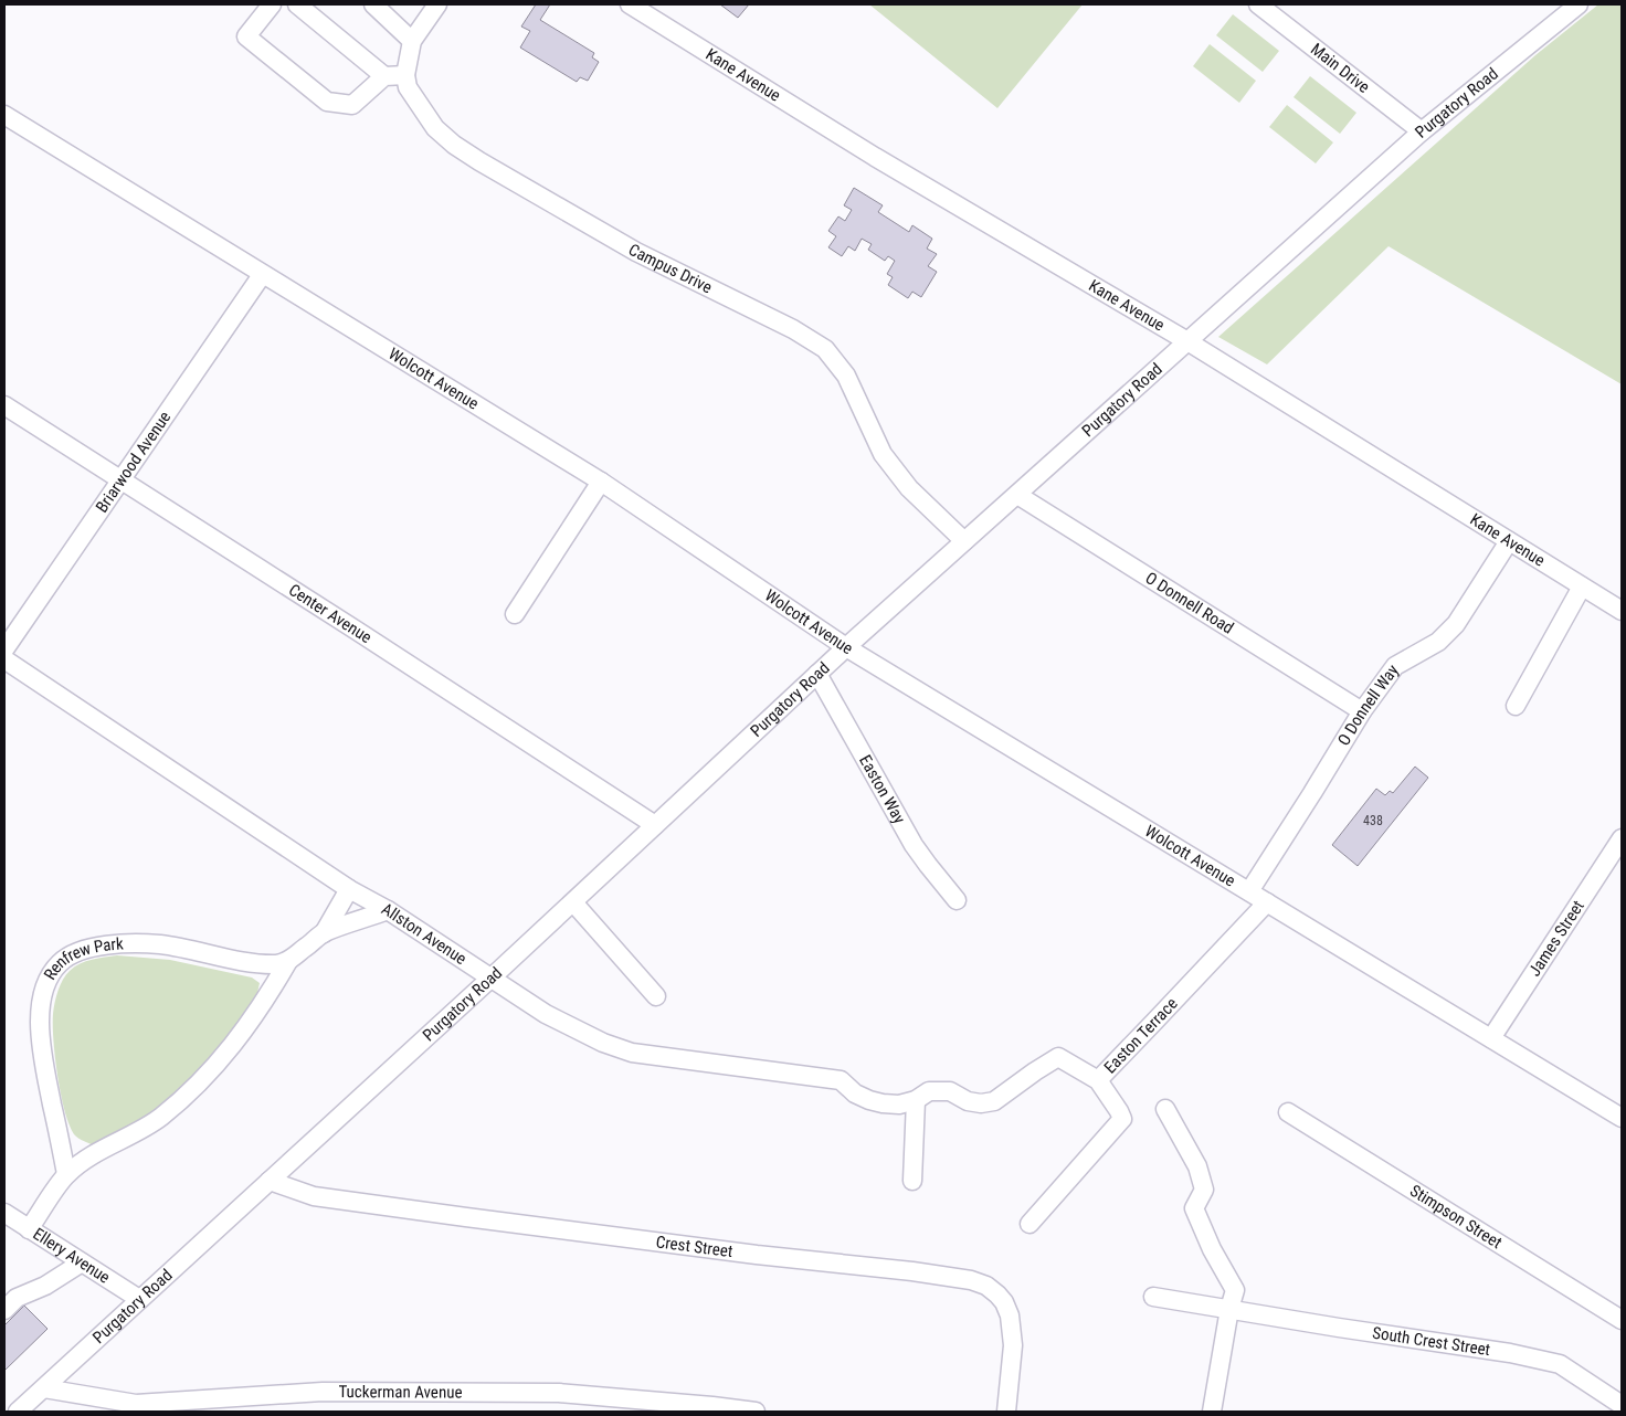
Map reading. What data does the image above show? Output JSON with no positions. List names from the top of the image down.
{
  "streets": {
    "street": [
      "Main Drive",
      "Kane Avenue",
      "Purgatory Road",
      "Campus Drive",
      "Wolcott Avenue",
      "Briarwood Avenue",
      "O Donnell Road",
      "Center Avenue",
      "O Donnell Way",
      "Easton Way",
      "Allston Avenue",
      "James Street",
      "Renfrew Park",
      "Easton Terrace",
      "Stimpson Street",
      "Crest Street",
      "Ellery Avenue",
      "South Crest Street",
      "Tuckerman Avenue"
    ]
  },
  "crossings": [
    ["Main Drive", "Purgatory Road"],
    ["Kane Avenue", "Purgatory Road"],
    ["Kane Avenue", "O Donnell Way"],
    ["Purgatory Road", "Campus Drive"],
    ["Purgatory Road", "Wolcott Avenue"],
    ["Purgatory Road", "O Donnell Road"],
    ["Purgatory Road", "Center Avenue"],
    ["Purgatory Road", "Easton Way"],
    ["Purgatory Road", "Allston Avenue"],
    ["Purgatory Road", "Crest Street"],
    ["Purgatory Road", "Ellery Avenue"],
    ["Purgatory Road", "Tuckerman Avenue"],
    ["Wolcott Avenue", "Briarwood Avenue"],
    ["Wolcott Avenue", "O Donnell Way"],
    ["Wolcott Avenue", "James Street"],
    ["Wolcott Avenue", "Easton Terrace"],
    ["Briarwood Avenue", "Center Avenue"],
    ["O Donnell Road", "O Donnell Way"],
    ["Allston Avenue", "Easton Terrace"]
  ],
  "house_numbers": ["438"]
}
